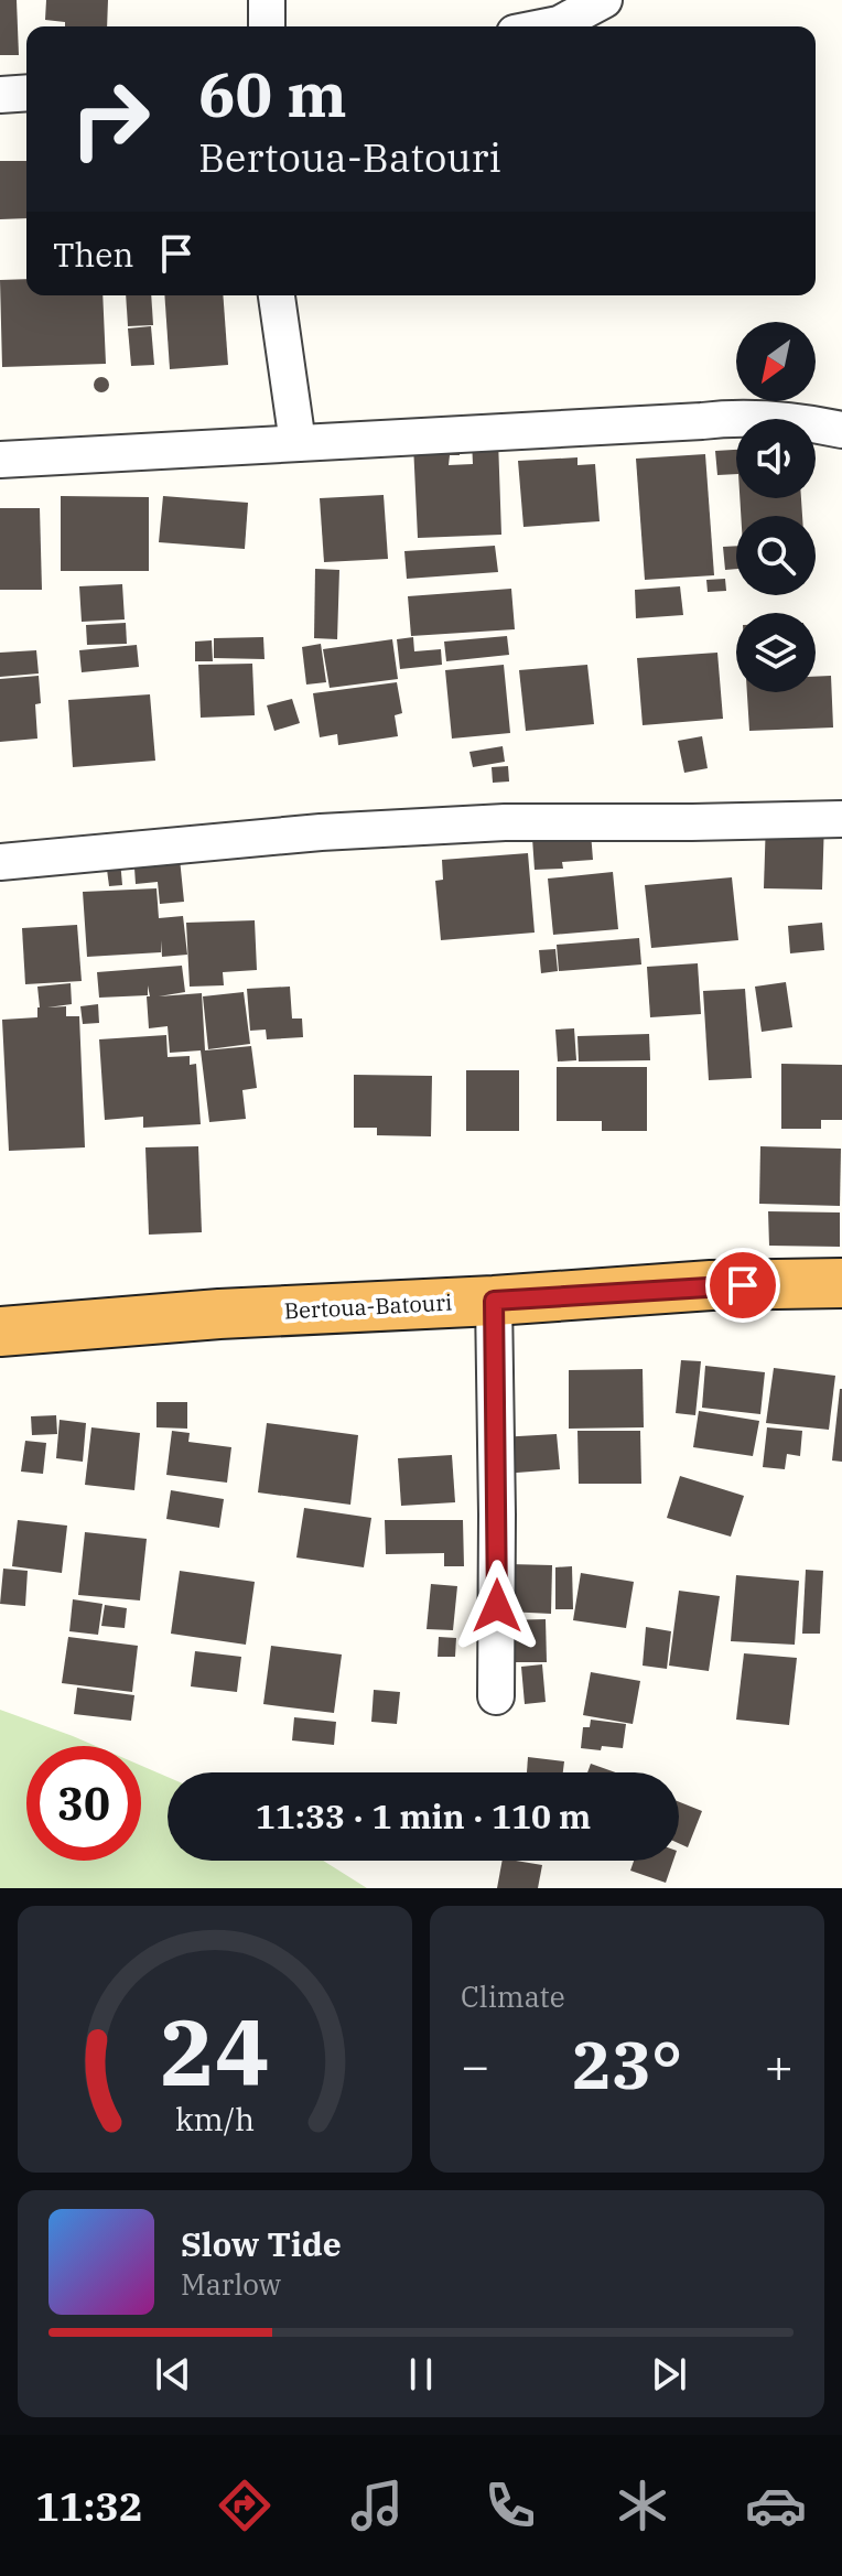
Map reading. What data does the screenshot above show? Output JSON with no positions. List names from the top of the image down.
{
  "streets": {
    "highway": ["Bertoua-Batouri"]
  },
  "north": "bottom left",
  "page": {
    "turn": ["60 m", "Bertoua-Batouri"],
    "then": "Then",
    "limit": "30",
    "trip": "11:33 · 1 min · 110 m",
    "tile": "Climate",
    "heat": ["−", "23°", "+"],
    "song": ["Slow Tide", "Marlow"],
    "tabs": "11:32",
    "gauge": ["24", "km/h"]
  }
}
